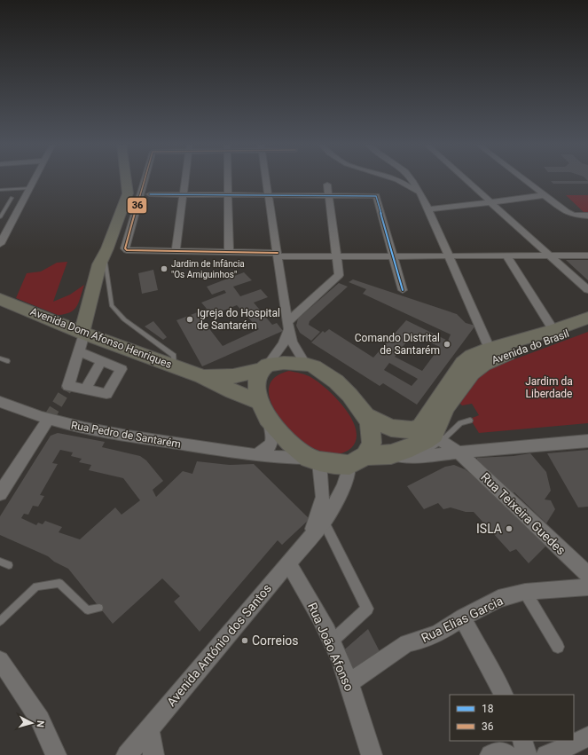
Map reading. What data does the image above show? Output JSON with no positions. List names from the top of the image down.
{
  "streets": {
    "main road": ["Avenida Dom Afonso Henriques", "Avenida do Brasil"],
    "street": [
      "Rua Pedro de Santarém",
      "Rua Teixeira Guedes",
      "Rua Elias Garcia",
      "Avenida António dos Santos",
      "Rua João Afonso"
    ]
  },
  "crossings": [
    ["Avenida Dom Afonso Henriques", "Avenida do Brasil"],
    ["Avenida Dom Afonso Henriques", "Rua Pedro de Santarém"],
    ["Avenida Dom Afonso Henriques", "Avenida António dos Santos"],
    ["Avenida do Brasil", "Rua Pedro de Santarém"],
    ["Avenida do Brasil", "Rua Teixeira Guedes"],
    ["Avenida do Brasil", "Avenida António dos Santos"],
    ["Rua Pedro de Santarém", "Avenida António dos Santos"],
    ["Rua Elias Garcia", "Rua João Afonso"],
    ["Avenida António dos Santos", "Rua João Afonso"]
  ],
  "parks": ["Jardim da Liberdade"],
  "places": [
    "Jardim de Infância \"Os Amiguinhos\"",
    "Igreja do Hospital de Santarém",
    "Comando Distrital de Santarém",
    "ISLA",
    "Correios"
  ],
  "lines": ["transit line 36", "transit line 18"],
  "legend": ["18", "36"],
  "north": "right"
}
